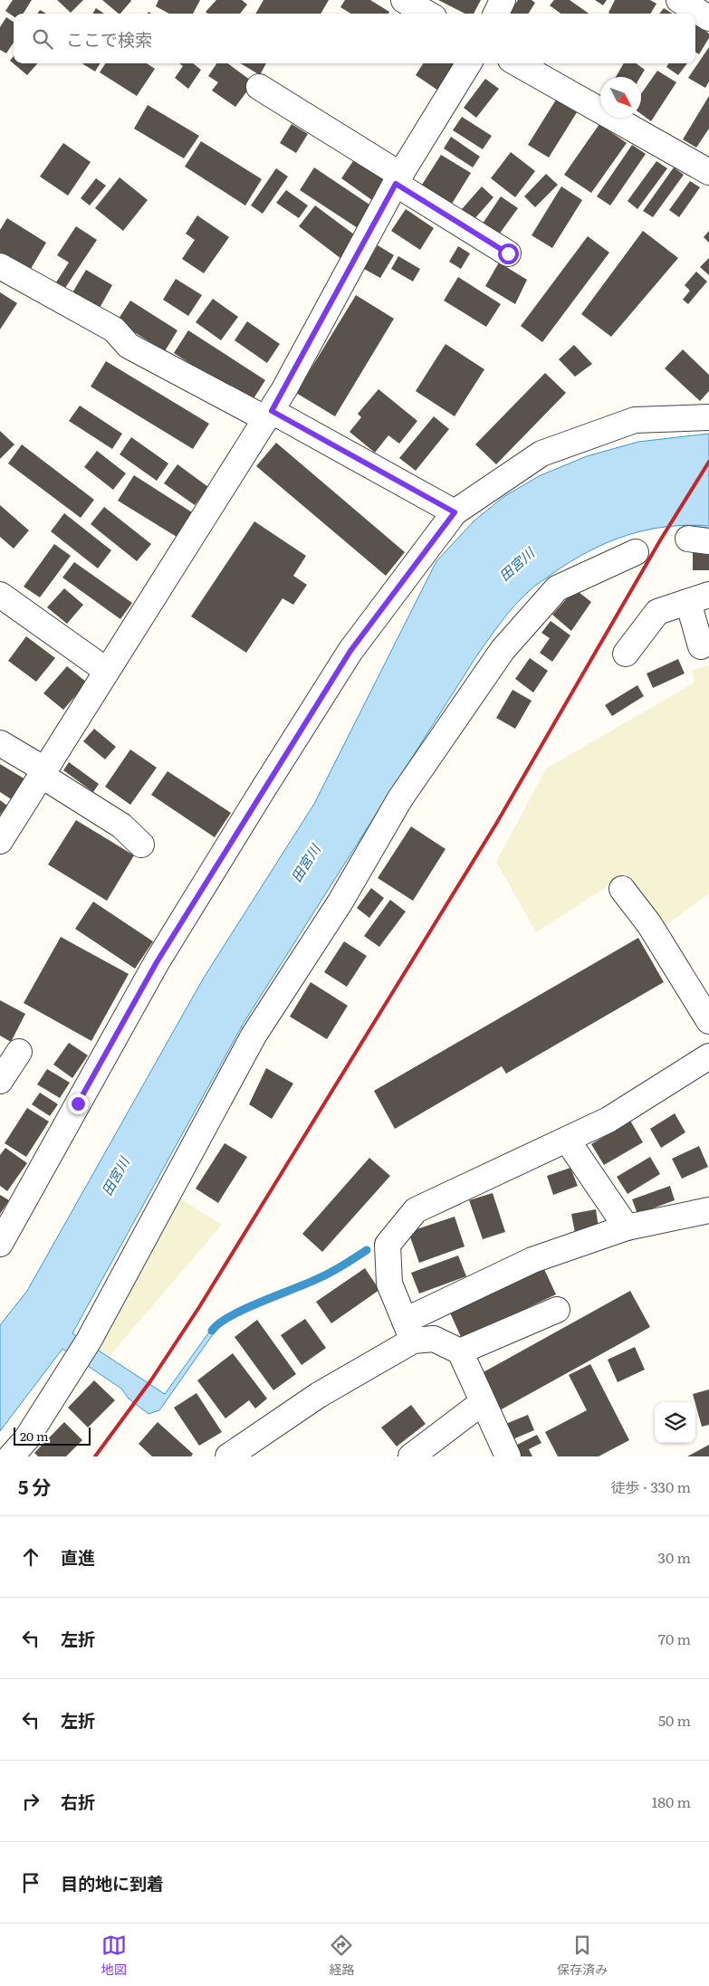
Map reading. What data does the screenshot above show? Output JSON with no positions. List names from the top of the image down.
{
  "water": ["田宮川"],
  "scale_bar": "20 m",
  "north": "bottom right",
  "page": {
    "search": "ここで検索",
    "scale": "20 m",
    "heading": ["5 分", "徒歩 · 330 m"],
    "list": [
      ["直進", "30 m"],
      ["左折", "70 m"],
      ["左折", "50 m"],
      ["右折", "180 m"],
      "目的地に到着"
    ],
    "nav": ["地図", "経路", "保存済み"]
  }
}
